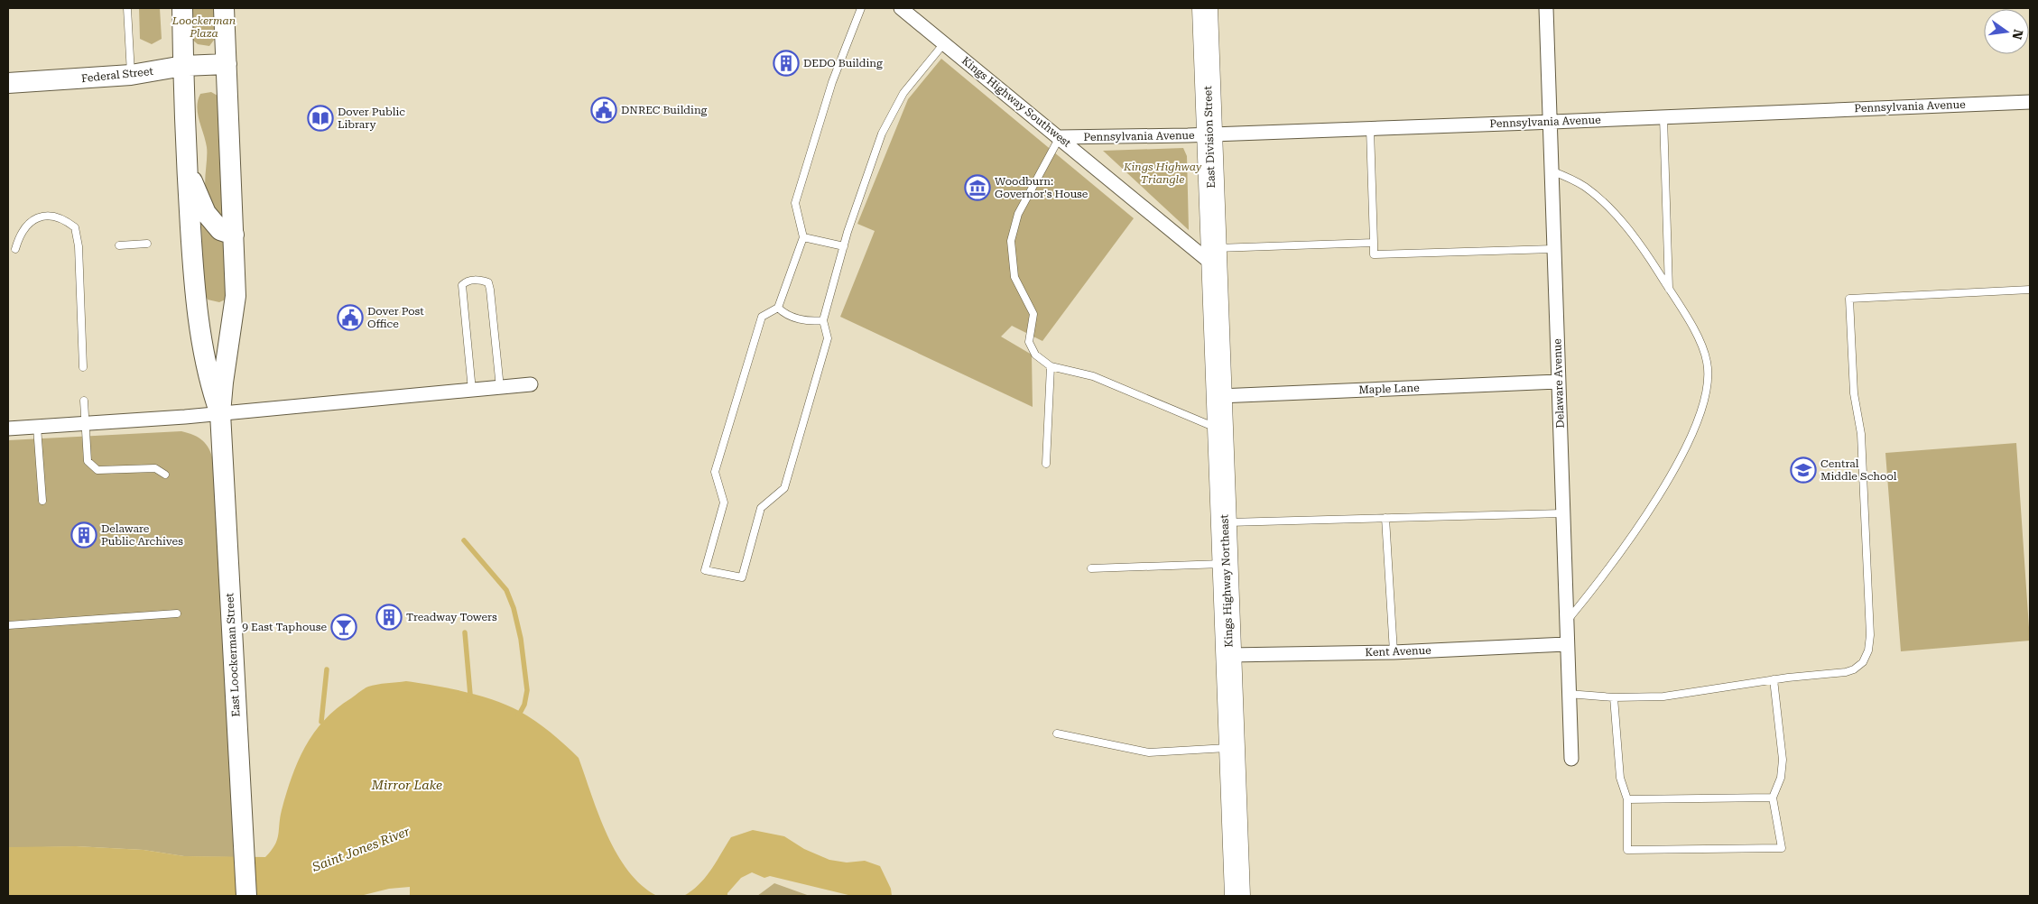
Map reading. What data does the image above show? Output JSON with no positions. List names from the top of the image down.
{
  "streets": {
    "highway": ["East Division Street", "Kings Highway Northeast"],
    "street": [
      "Federal Street",
      "Kings Highway Southwest",
      "Pennsylvania Avenue",
      "Delaware Avenue",
      "Maple Lane",
      "Kent Avenue",
      "East Loockerman Street"
    ]
  },
  "crossings": [
    ["Kings Highway Southwest", "Pennsylvania Avenue"],
    ["Kings Highway Southwest", "East Division Street"],
    ["Kings Highway Southwest", "Kings Highway Northeast"],
    ["Pennsylvania Avenue", "East Division Street"],
    ["Pennsylvania Avenue", "Delaware Avenue"],
    ["East Division Street", "Kings Highway Northeast"],
    ["Delaware Avenue", "Maple Lane"],
    ["Delaware Avenue", "Kent Avenue"],
    ["Maple Lane", "Kings Highway Northeast"],
    ["Kings Highway Northeast", "Kent Avenue"]
  ],
  "water": ["Mirror Lake", "Saint Jones River"],
  "parks": ["Loockerman Plaza", "Kings Highway Triangle"],
  "places": {
    "building": ["DEDO Building", "Delaware Public Archives", "Treadway Towers"],
    "public building": ["DNREC Building", "Dover Post Office"],
    "library": ["Dover Public Library"],
    "museum": ["Woodburn: Governor's House"],
    "school or university": ["Central Middle School"],
    "bar": ["9 East Taphouse"]
  },
  "north": "right"
}
